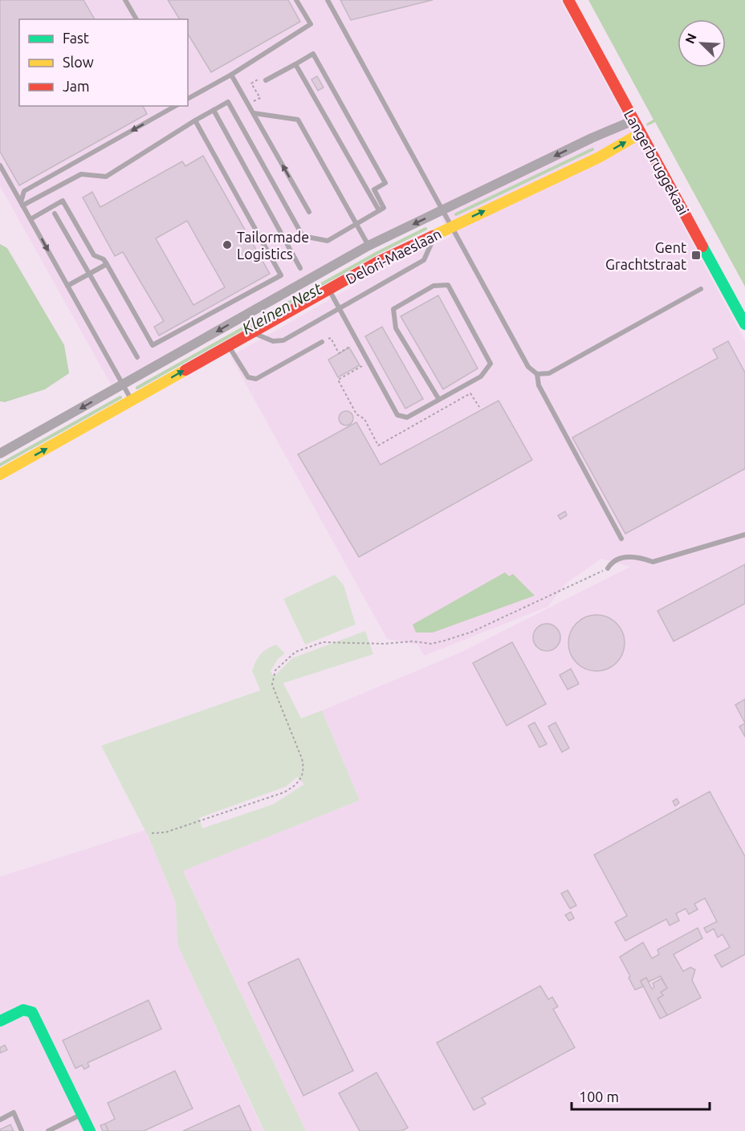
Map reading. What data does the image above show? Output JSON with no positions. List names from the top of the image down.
{
  "streets": {
    "street": ["Langerbruggekaai", "Delori-Maeslaan"]
  },
  "crossings": [
    ["Langerbruggekaai", "Delori-Maeslaan"]
  ],
  "water": ["Kleinen Nest"],
  "places": {
    "other": ["Tailormade Logistics"],
    "transit": ["Gent Grachtstraat"]
  },
  "legend": ["Fast", "Slow", "Jam"],
  "scale_bar": "100 m",
  "north": "top left"
}
